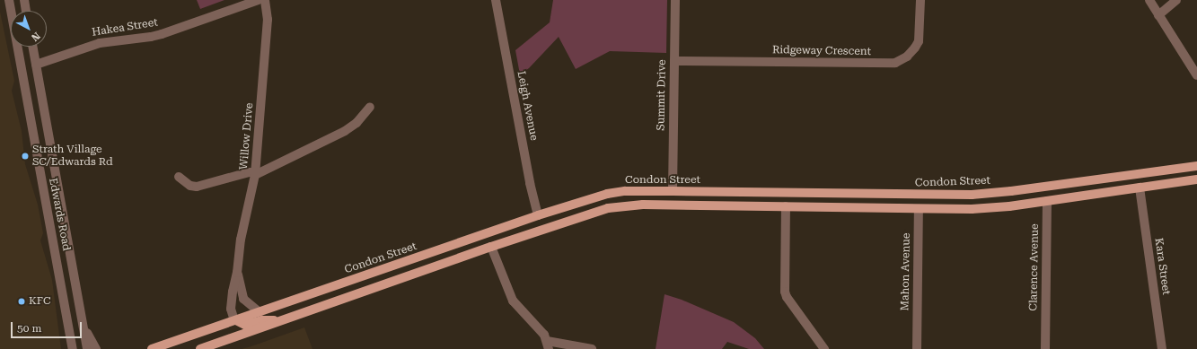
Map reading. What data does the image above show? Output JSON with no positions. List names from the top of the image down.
{
  "streets": {
    "main road": ["Condon Street", "Clarence Avenue", "Mahon Avenue"],
    "street": [
      "Hakea Street",
      "Ridgeway Crescent",
      "Summit Drive",
      "Leigh Avenue",
      "Willow Drive",
      "Edwards Road",
      "Kara Street"
    ]
  },
  "crossings": [
    ["Hakea Street", "Edwards Road"],
    ["Ridgeway Crescent", "Summit Drive"],
    ["Summit Drive", "Condon Street"],
    ["Leigh Avenue", "Condon Street"],
    ["Willow Drive", "Condon Street"],
    ["Condon Street", "Clarence Avenue"],
    ["Condon Street", "Mahon Avenue"]
  ],
  "places": ["Strath Village SC/Edwards Rd", "KFC"],
  "scale_bar": "50 m",
  "north": "bottom right"
}
